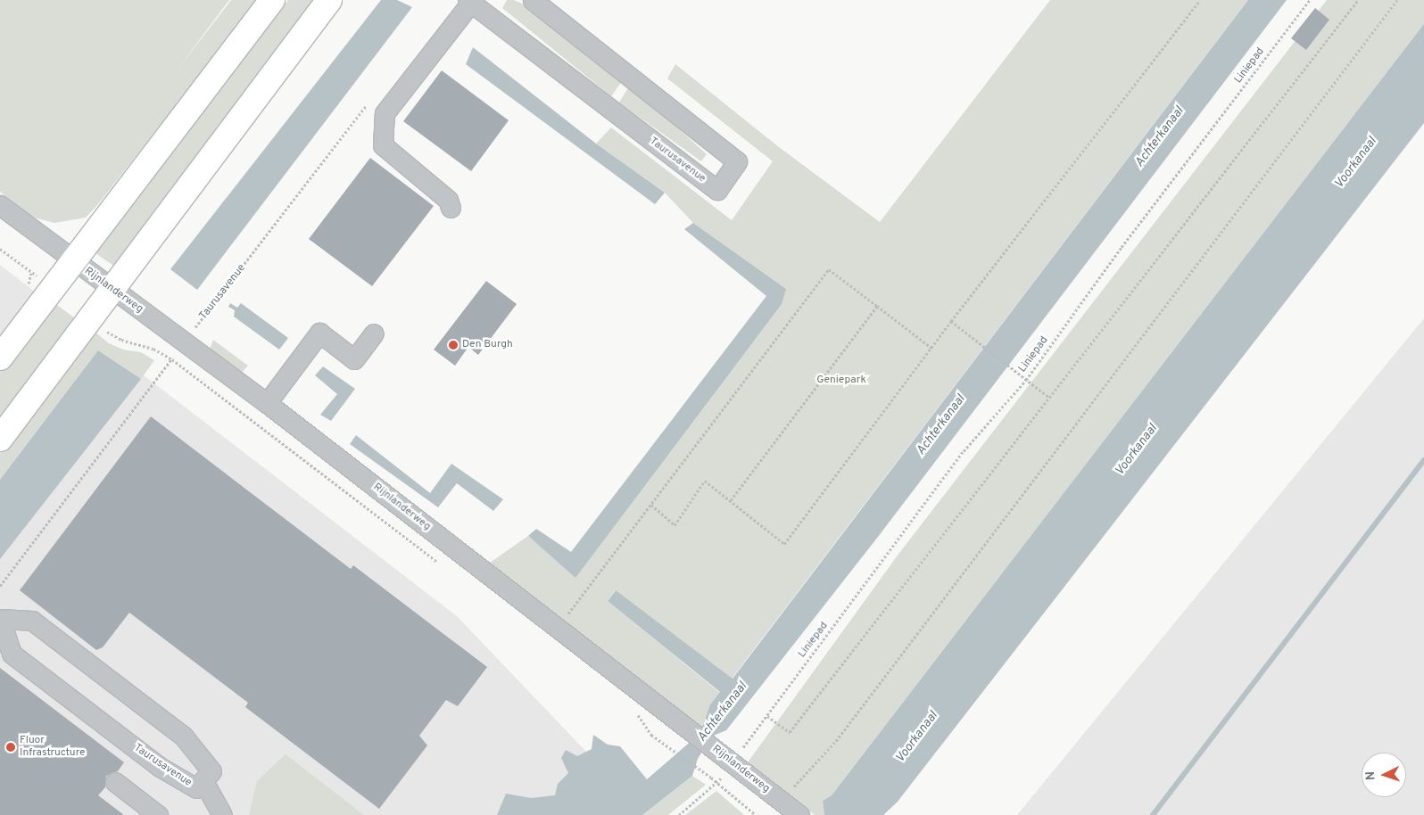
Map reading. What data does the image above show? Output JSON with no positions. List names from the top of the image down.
{
  "streets": {
    "street": ["Taurusavenue", "Rijnlanderweg"],
    "path": ["Liniepad"]
  },
  "crossings": [
    ["Taurusavenue", "Rijnlanderweg"]
  ],
  "water": ["Achterkanaal", "Voorkanaal"],
  "parks": ["Geniepark"],
  "places": ["Den Burgh", "Fluor Infrastructure"],
  "north": "left"
}
